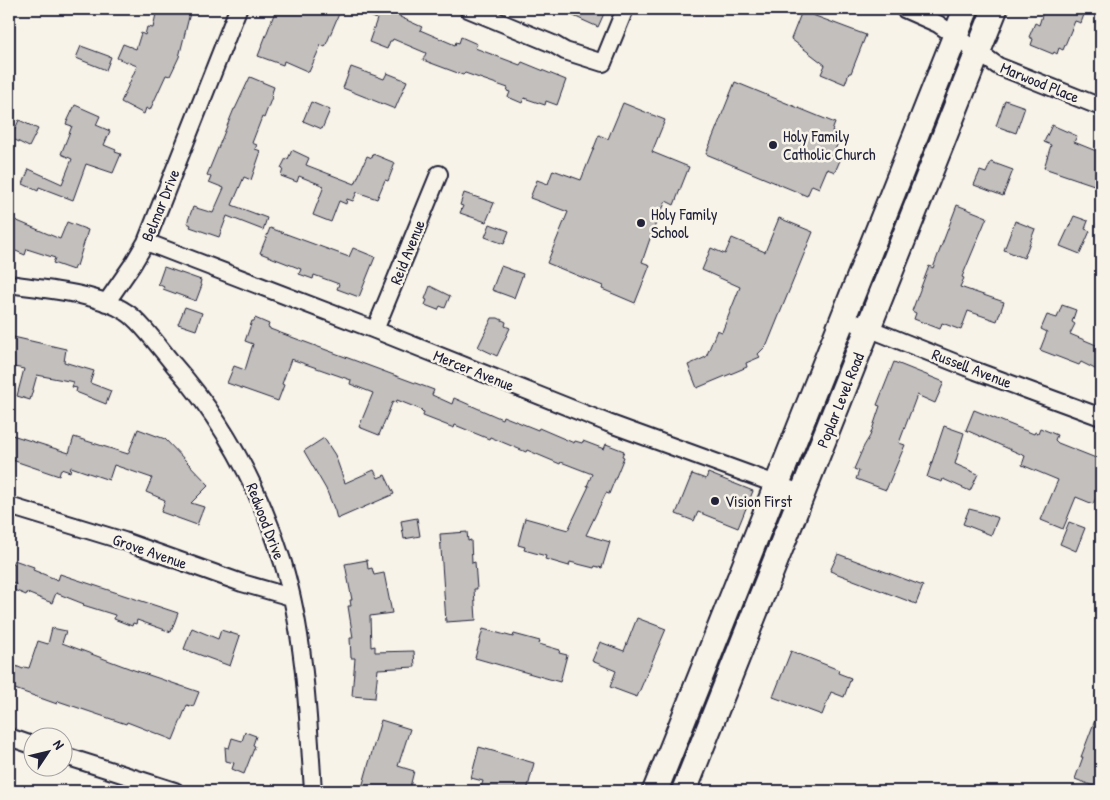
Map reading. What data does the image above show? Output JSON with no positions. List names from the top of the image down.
{
  "streets": {
    "main road": ["Poplar Level Road"],
    "street": [
      "Marwood Place",
      "Belmar Drive",
      "Reid Avenue",
      "Russell Avenue",
      "Mercer Avenue",
      "Redwood Drive",
      "Grove Avenue"
    ]
  },
  "crossings": [
    ["Marwood Place", "Poplar Level Road"],
    ["Belmar Drive", "Mercer Avenue"],
    ["Belmar Drive", "Redwood Drive"],
    ["Reid Avenue", "Mercer Avenue"],
    ["Russell Avenue", "Poplar Level Road"],
    ["Mercer Avenue", "Poplar Level Road"],
    ["Redwood Drive", "Grove Avenue"]
  ],
  "places": ["Holy Family Catholic Church", "Holy Family School", "Vision First"],
  "north": "top right"
}
